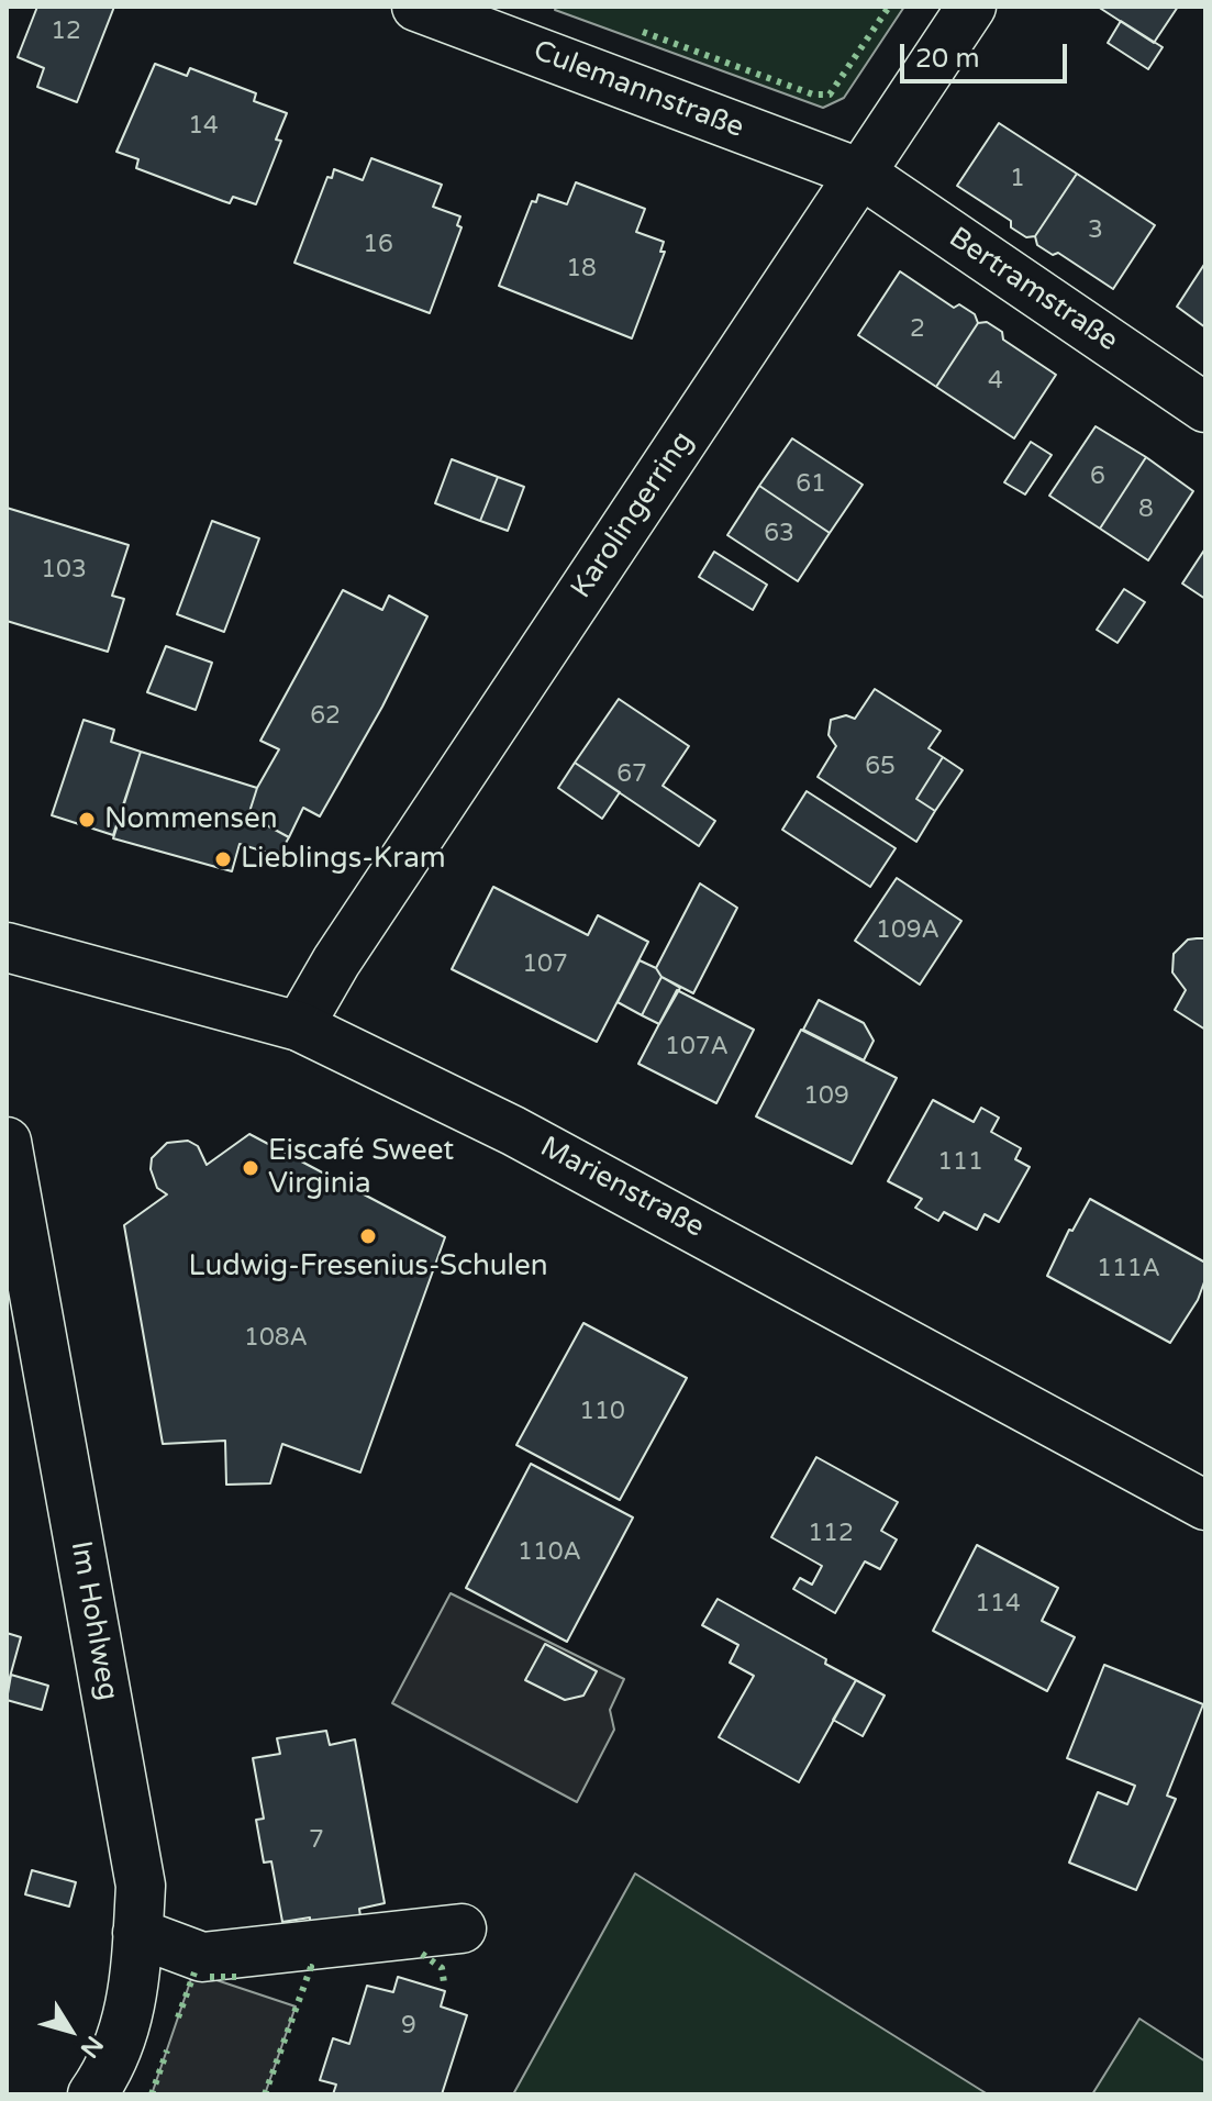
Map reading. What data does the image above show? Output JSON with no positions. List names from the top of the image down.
{
  "streets": {
    "street": [
      "Culemannstraße",
      "Bertramstraße",
      "Karolingerring",
      "Marienstraße",
      "Im Hohlweg"
    ]
  },
  "crossings": [
    ["Culemannstraße", "Bertramstraße"],
    ["Culemannstraße", "Karolingerring"],
    ["Bertramstraße", "Karolingerring"],
    ["Karolingerring", "Marienstraße"]
  ],
  "places": [
    "Nommensen",
    "Lieblings-Kram",
    "Eiscafé Sweet Virginia",
    "Ludwig-Fresenius-Schulen"
  ],
  "house_numbers": [
    "12",
    "14",
    "1",
    "3",
    "16",
    "18",
    "2",
    "4",
    "6",
    "61",
    "8",
    "63",
    "103",
    "62",
    "65",
    "67",
    "109A",
    "107",
    "107A",
    "109",
    "111",
    "111A",
    "108A",
    "110",
    "112",
    "110A",
    "114",
    "7",
    "9"
  ],
  "scale_bar": "20 m",
  "north": "bottom right"
}
